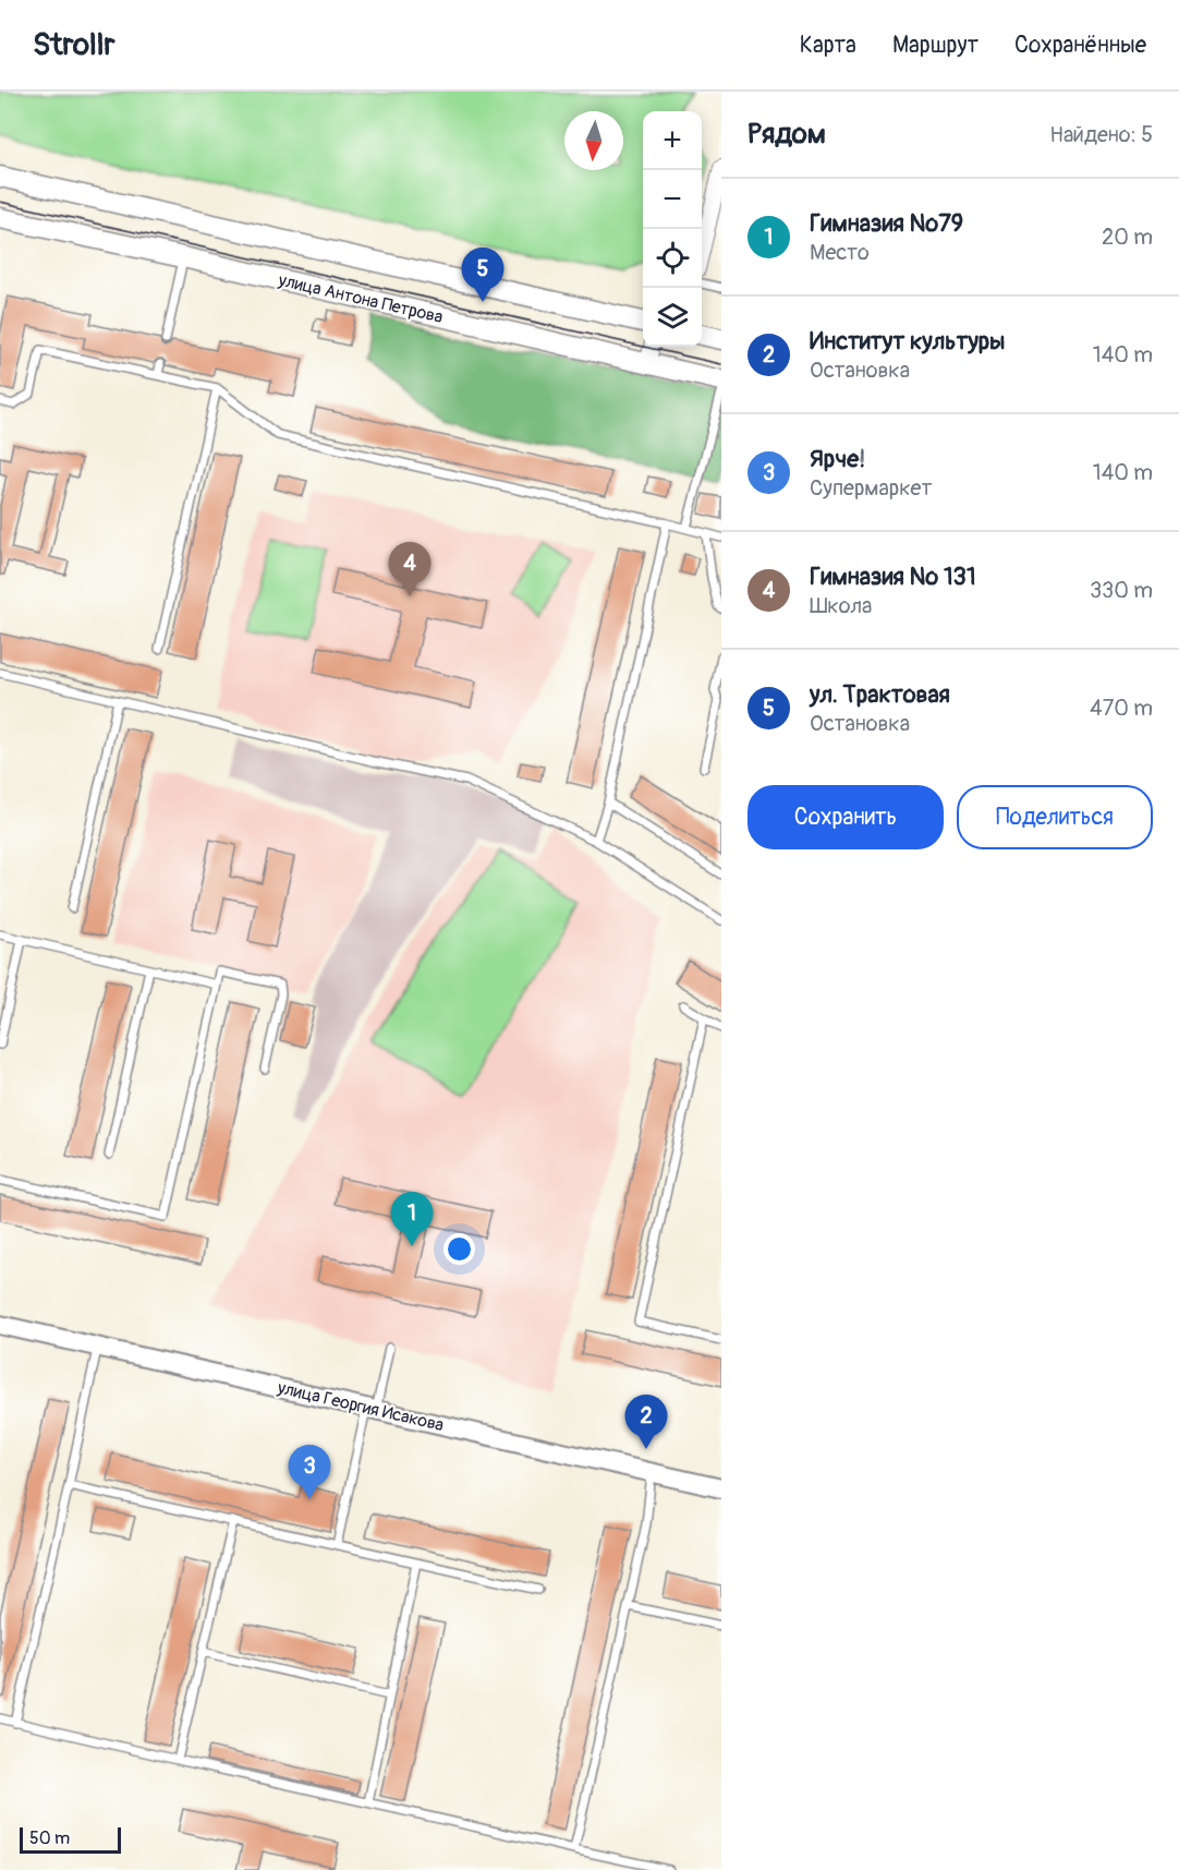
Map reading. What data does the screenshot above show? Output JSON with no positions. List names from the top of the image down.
{
  "streets": {
    "main road": ["улица Антона Петрова"],
    "street": ["улица Георгия Исакова"]
  },
  "scale_bar": "50 m",
  "north": "bottom",
  "page": {
    "header": "Strollr",
    "nav": ["Карта", "Маршрут", "Сохранённые"],
    "heading": ["Рядом", "Найдено: 5"],
    "map_buttons": ["+", "−"],
    "list": [
      {
        "mark": "1",
        "name": "Гимназия №79",
        "note": "Место",
        "value": "20 m"
      },
      {
        "mark": "2",
        "name": "Институт культуры",
        "note": "Остановка",
        "value": "140 m"
      },
      {
        "mark": "3",
        "name": "Ярче!",
        "note": "Супермаркет",
        "value": "140 m"
      },
      {
        "mark": "4",
        "name": "Гимназия № 131",
        "note": "Школа",
        "value": "330 m"
      },
      {
        "mark": "5",
        "name": "ул. Трактовая",
        "note": "Остановка",
        "value": "470 m"
      }
    ],
    "pins": [
      "5",
      "4",
      "1",
      "2",
      "3"
    ],
    "buttons": ["Сохранить", "Поделиться"],
    "scale": "50 m"
  }
}
